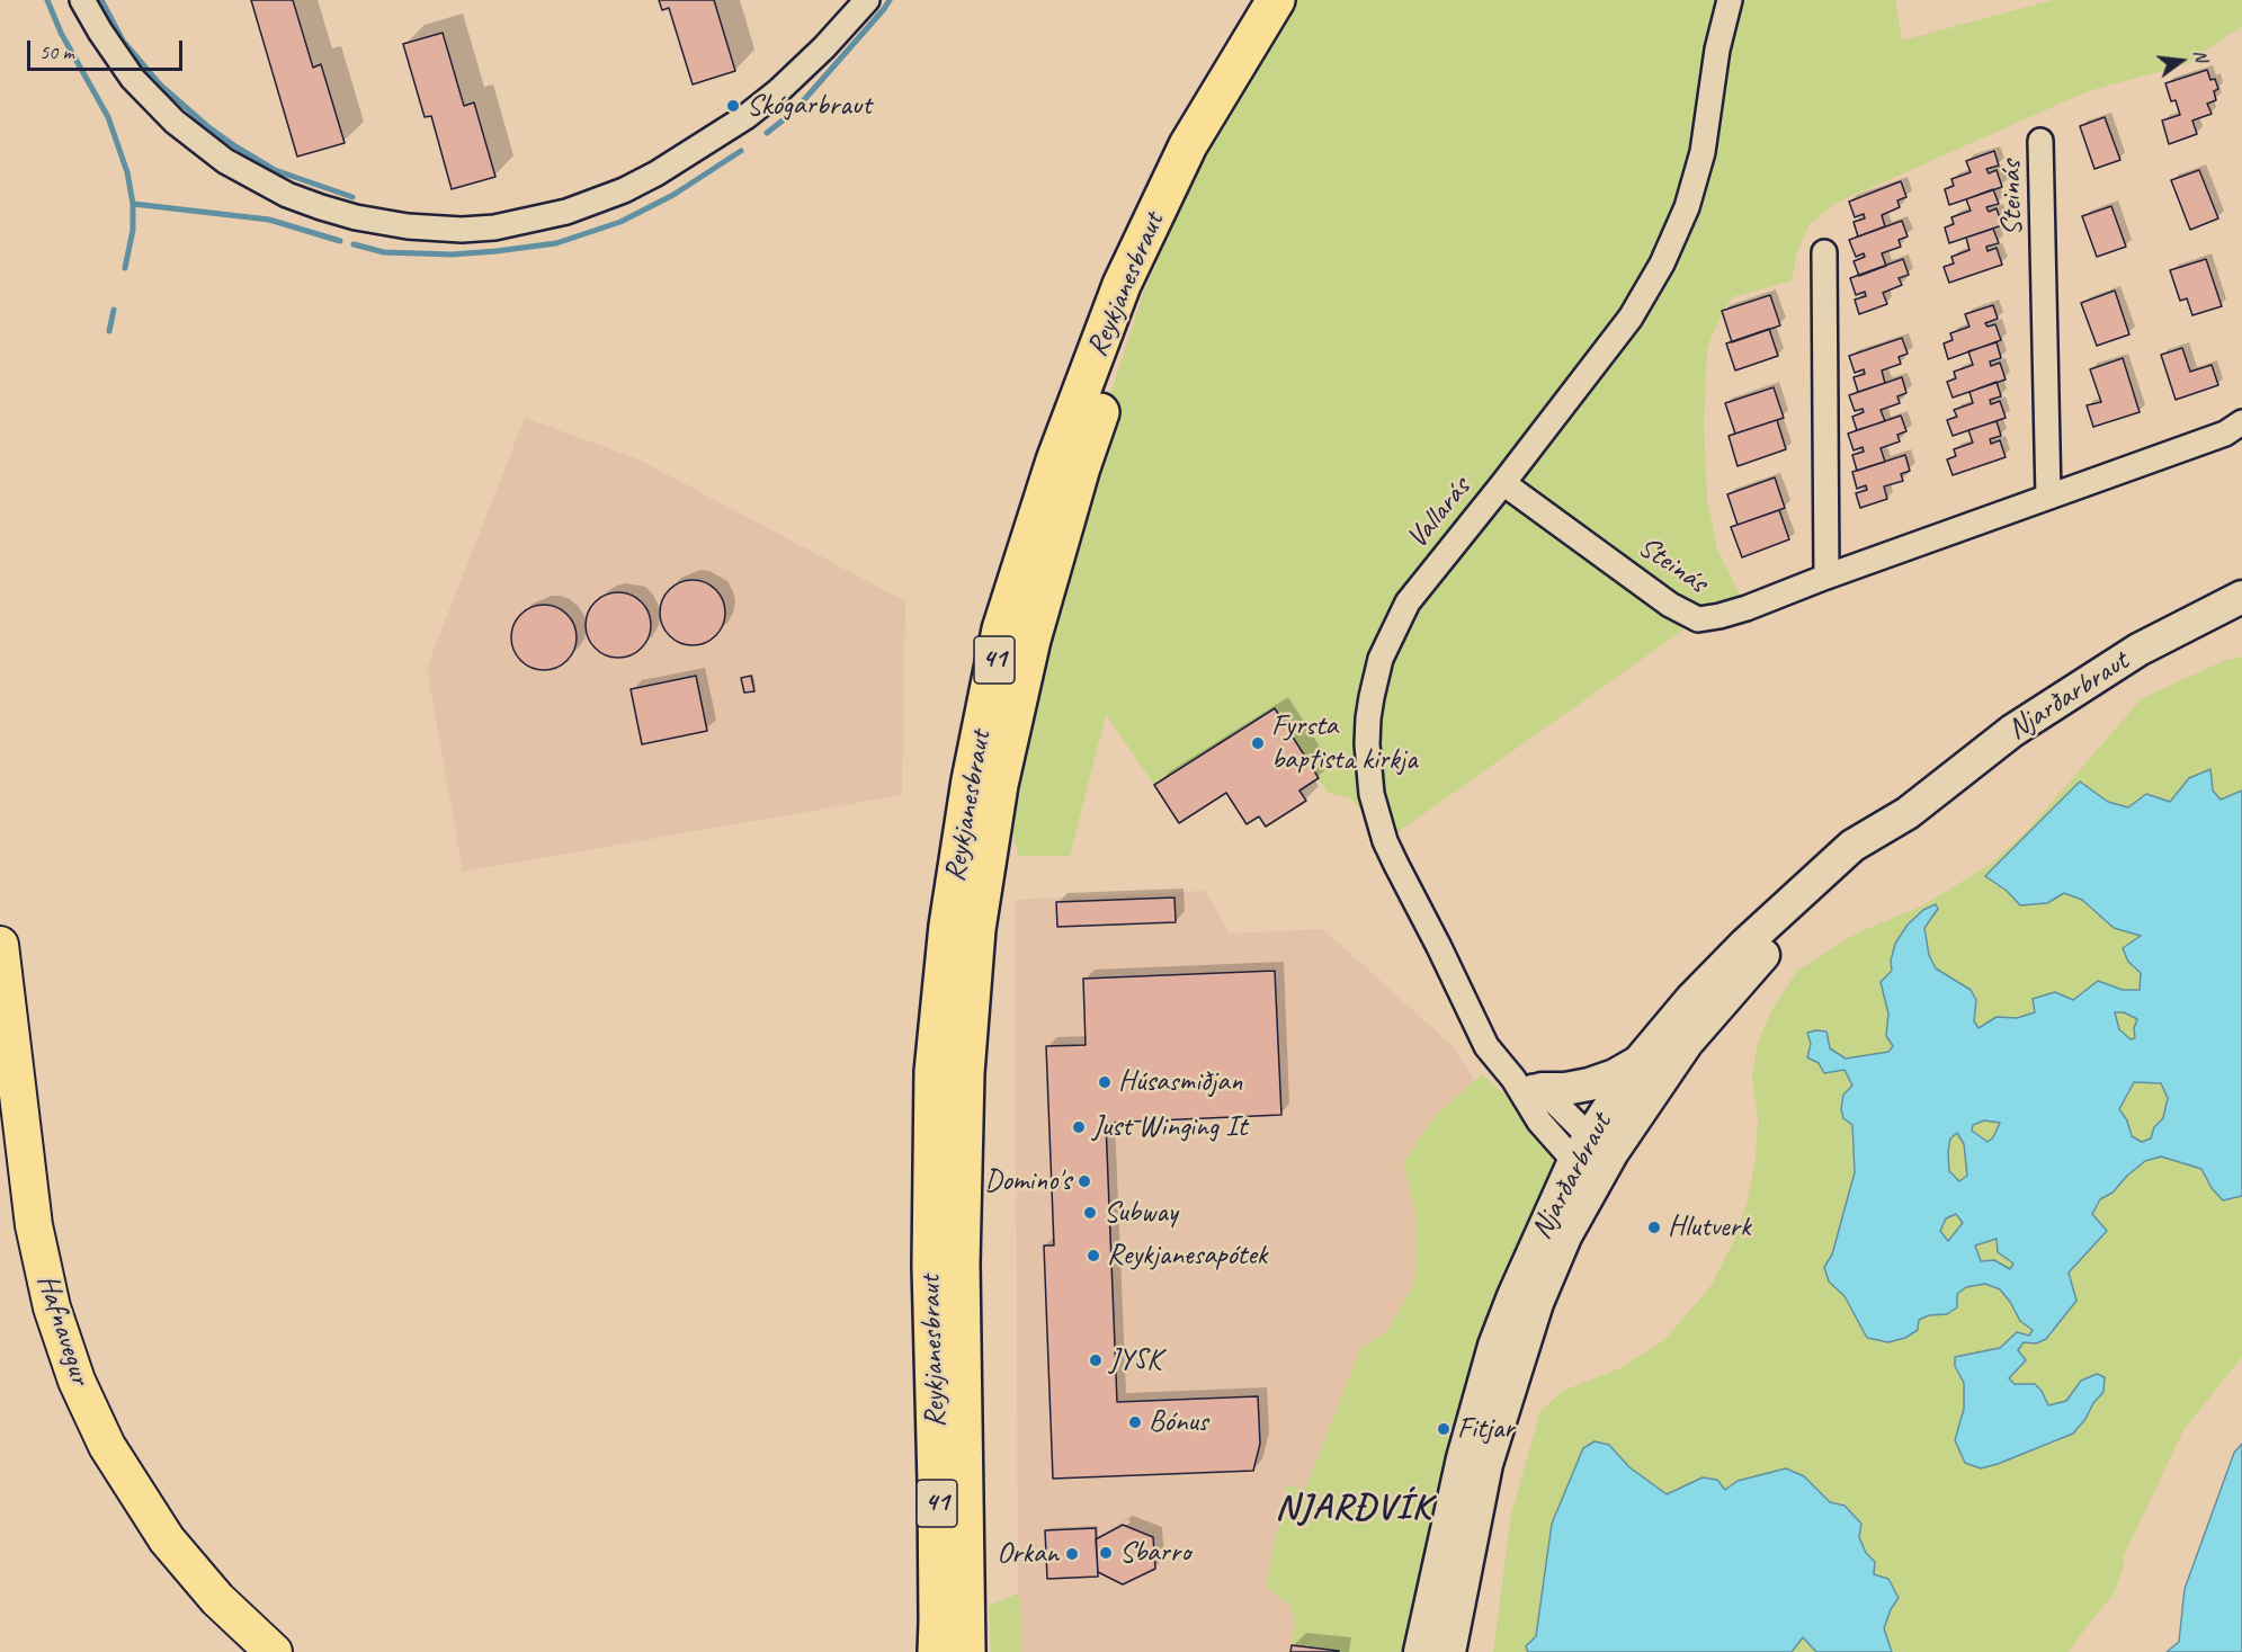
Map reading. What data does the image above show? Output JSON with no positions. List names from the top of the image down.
{
  "streets": {
    "highway": ["Reykjanesbraut", "41"],
    "main road": ["Njarðarbraut", "Hafnavegur"],
    "street": ["Steinás", "Vallarás"]
  },
  "crossings": [
    ["Steinás", "Vallarás"],
    ["Vallarás", "Njarðarbraut"]
  ],
  "districts": ["NJARÐVÍK"],
  "places": [
    "Skógarbraut",
    "Fyrsta baptista kirkja",
    "Húsasmiðjan",
    "Just Winging It",
    "Domino's",
    "Subway",
    "Hlutverk",
    "Reykjanesapótek",
    "JYSK",
    "Bónus",
    "Fitjar",
    "Sbarro",
    "Orkan"
  ],
  "scale_bar": "50 m",
  "north": "right"
}
